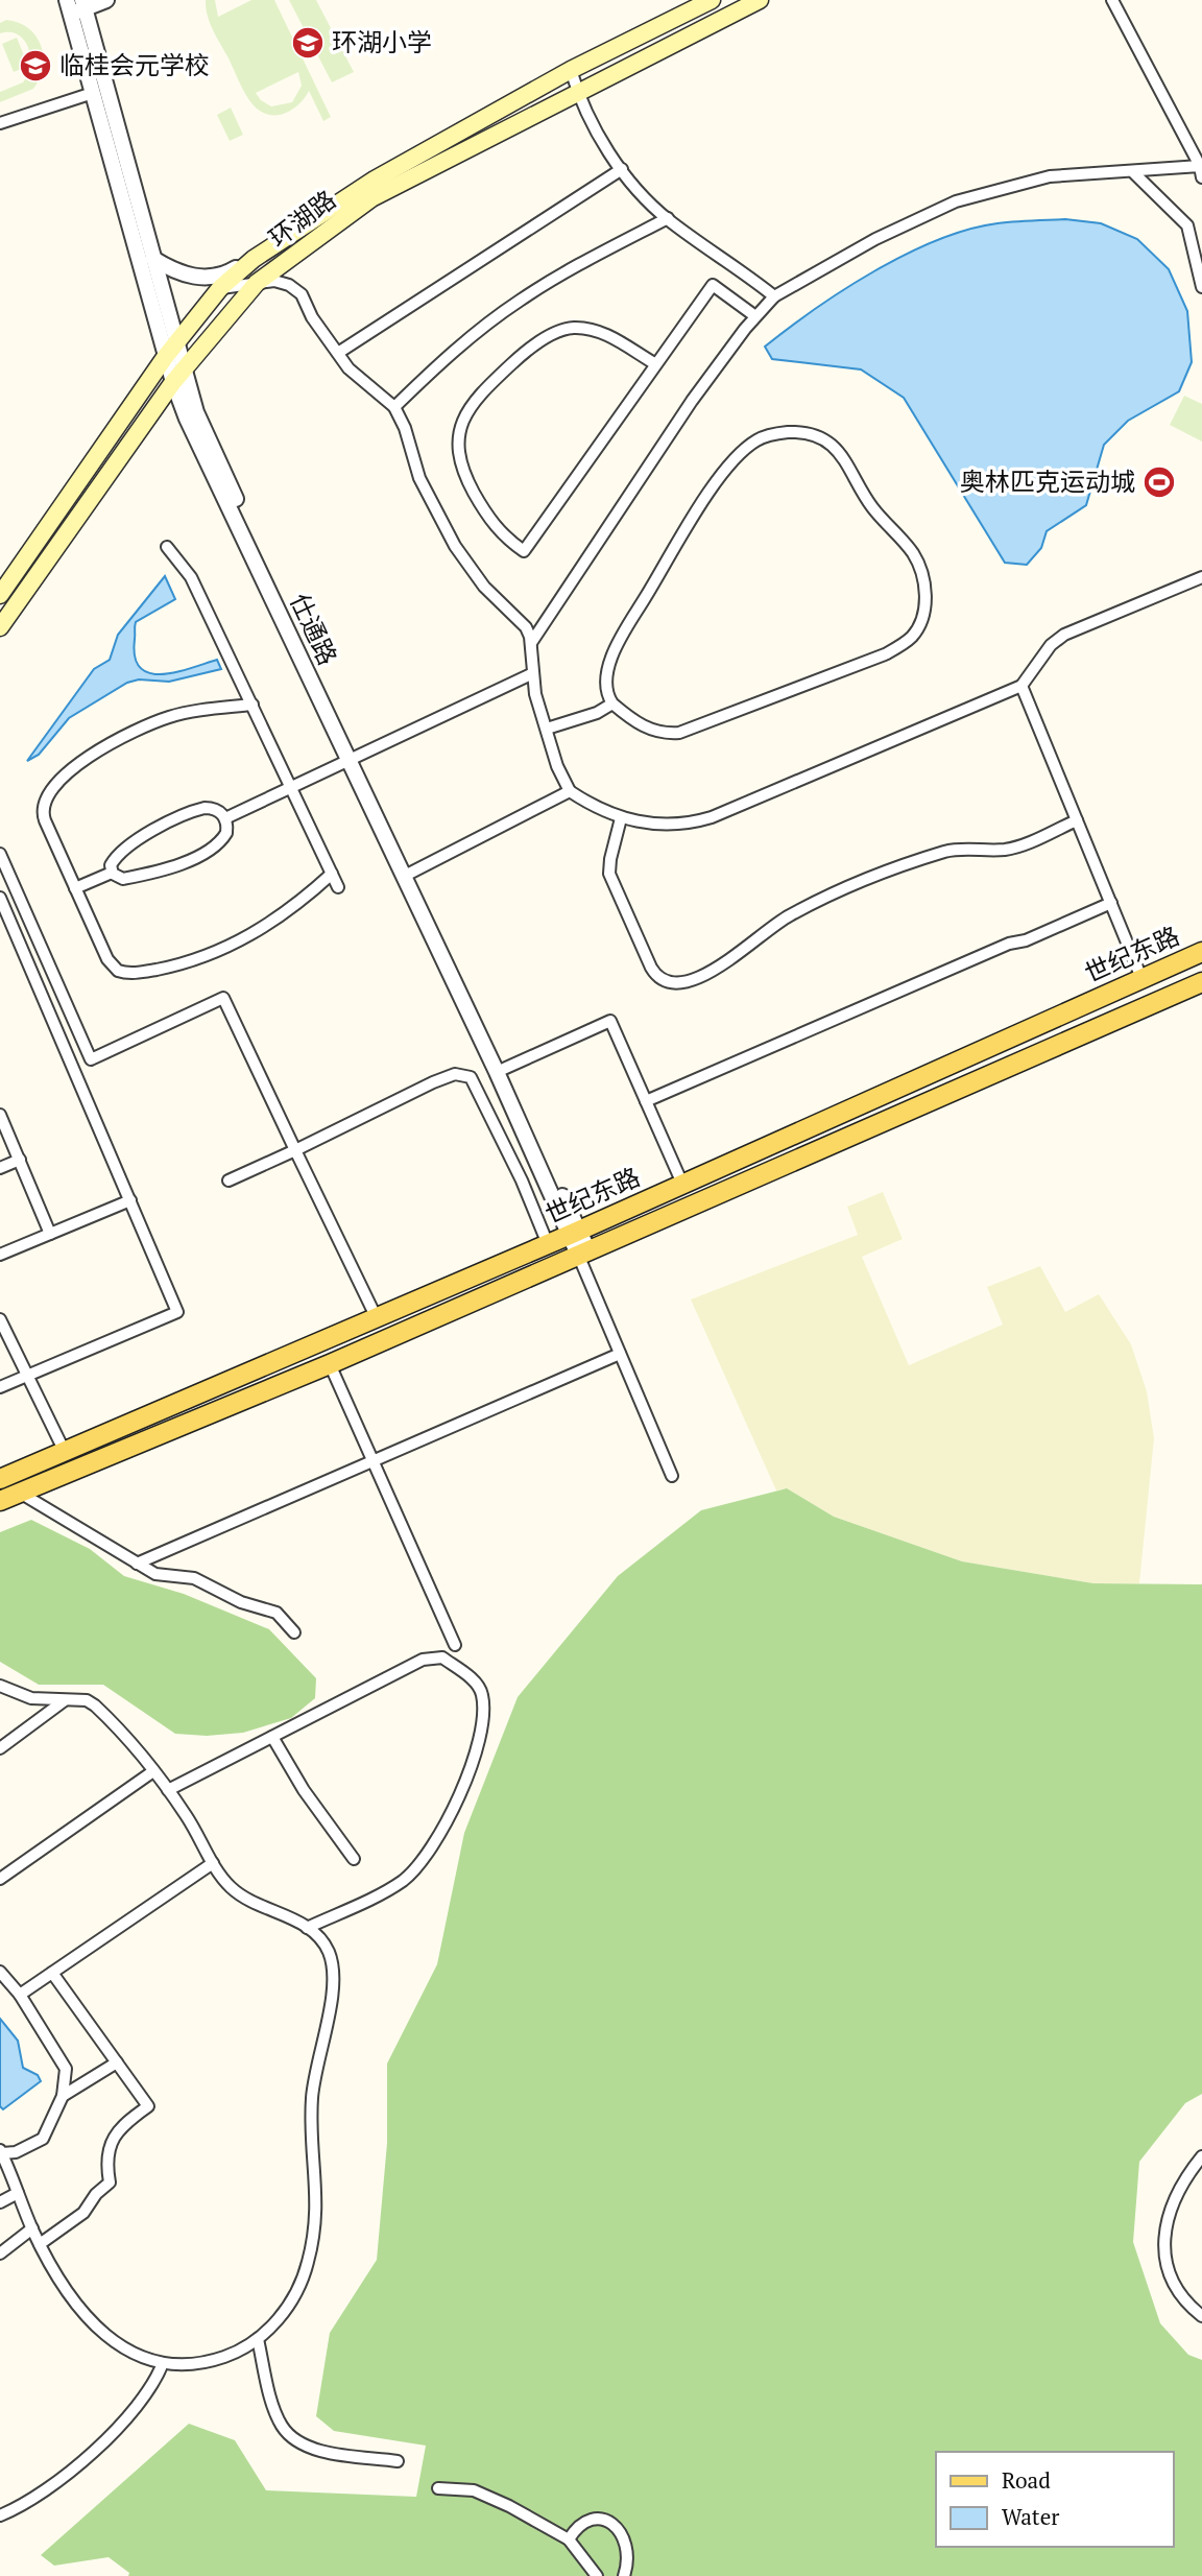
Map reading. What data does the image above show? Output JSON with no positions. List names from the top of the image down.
{
  "streets": {
    "main road": ["环湖路", "世纪东路"],
    "street": ["仕通路"]
  },
  "crossings": [
    ["环湖路", "仕通路"],
    ["仕通路", "世纪东路"]
  ],
  "places": {
    "school or university": ["环湖小学", "临桂会元学校"],
    "sports": ["奥林匹克运动城"]
  },
  "legend": ["Road", "Water"]
}
